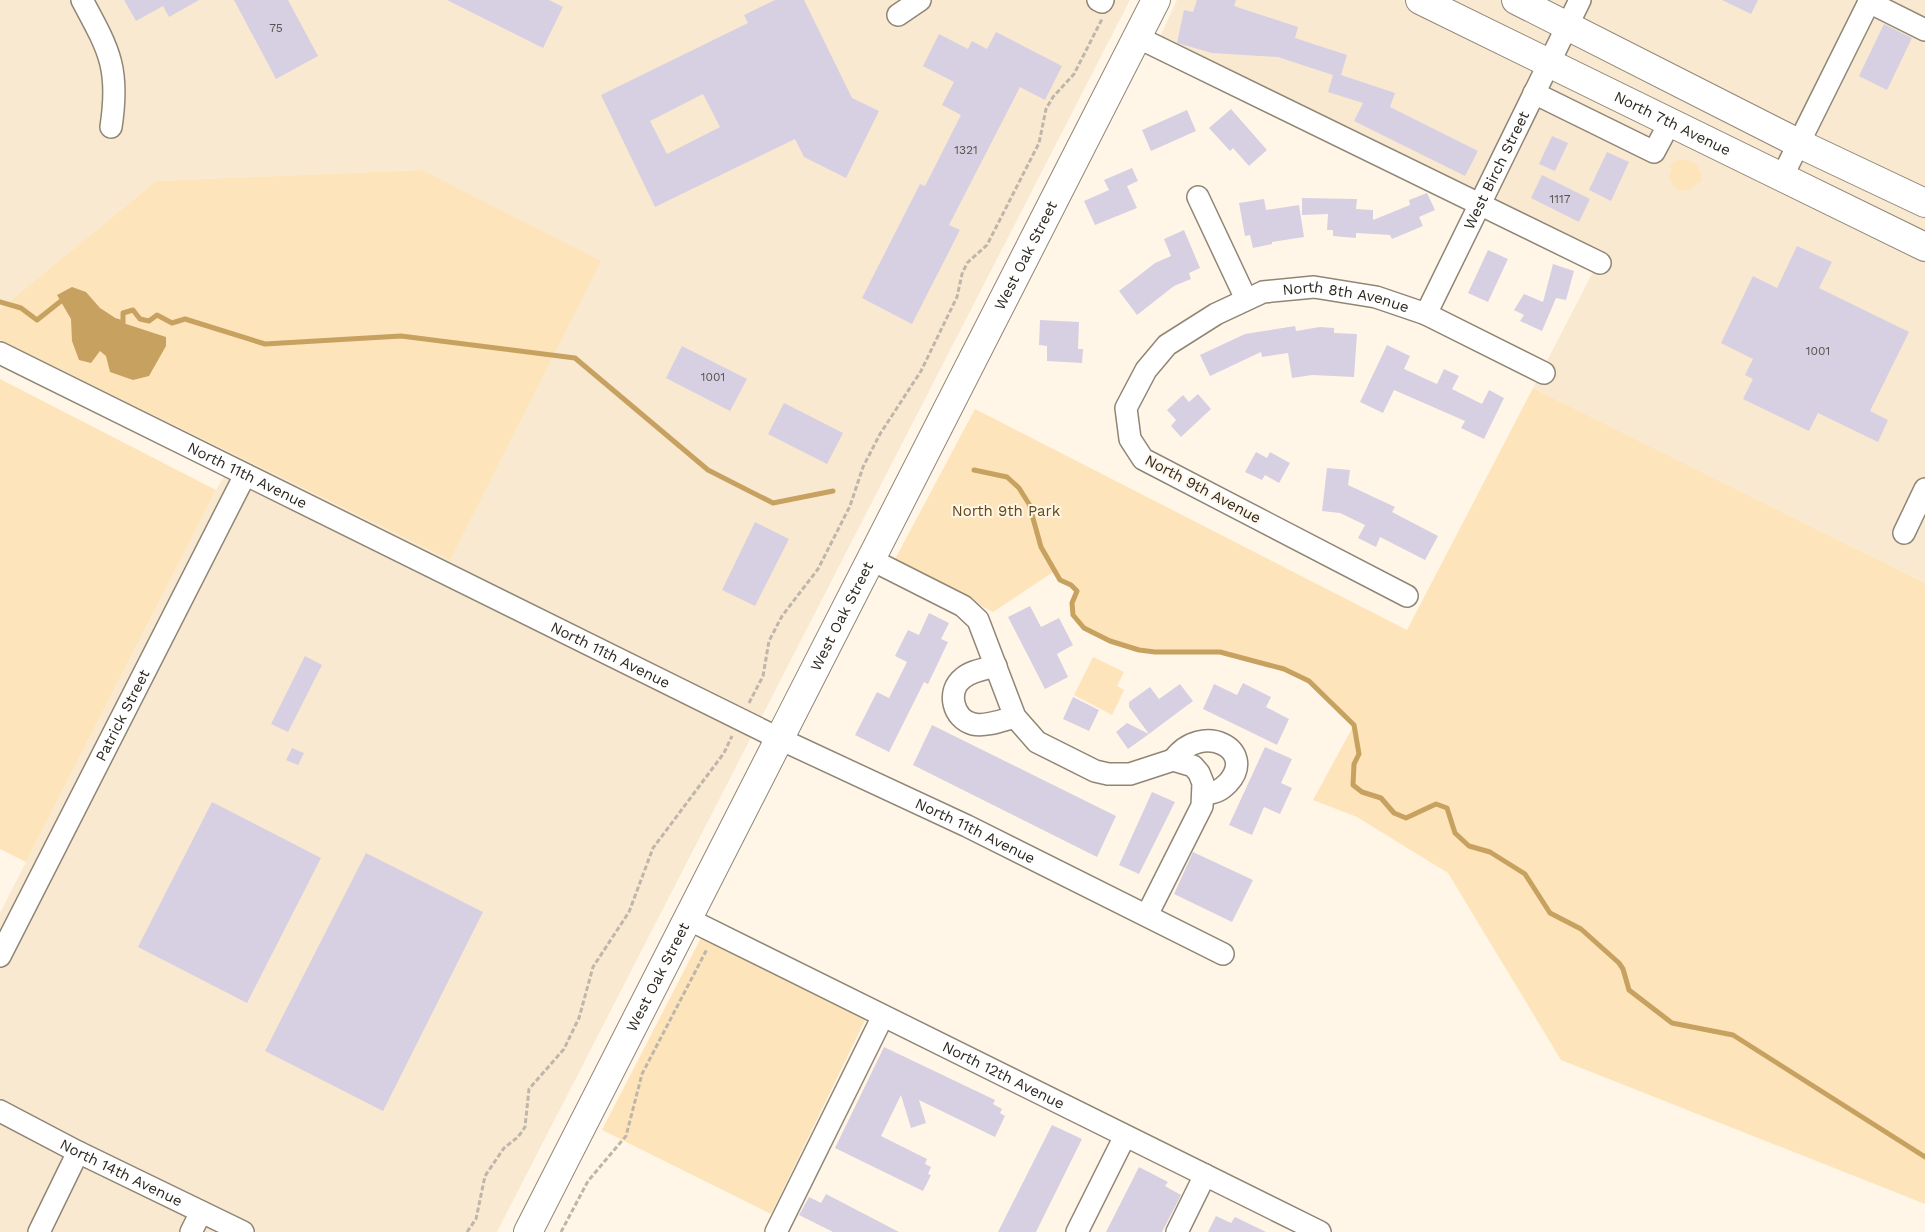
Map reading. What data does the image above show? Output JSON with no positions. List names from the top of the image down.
{
  "streets": {
    "main road": ["North 7th Avenue", "West Oak Street"],
    "street": [
      "West Birch Street",
      "North 8th Avenue",
      "North 11th Avenue",
      "North 9th Avenue",
      "Patrick Street",
      "North 12th Avenue",
      "North 14th Avenue"
    ]
  },
  "crossings": [
    ["North 7th Avenue", "West Birch Street"],
    ["West Birch Street", "North 8th Avenue"],
    ["West Oak Street", "North 11th Avenue"],
    ["West Oak Street", "North 12th Avenue"],
    ["North 8th Avenue", "North 9th Avenue"],
    ["North 11th Avenue", "Patrick Street"]
  ],
  "parks": ["North 9th Park"],
  "house_numbers": [
    "75",
    "1321",
    "1117",
    "1001",
    "1001"
  ]
}
